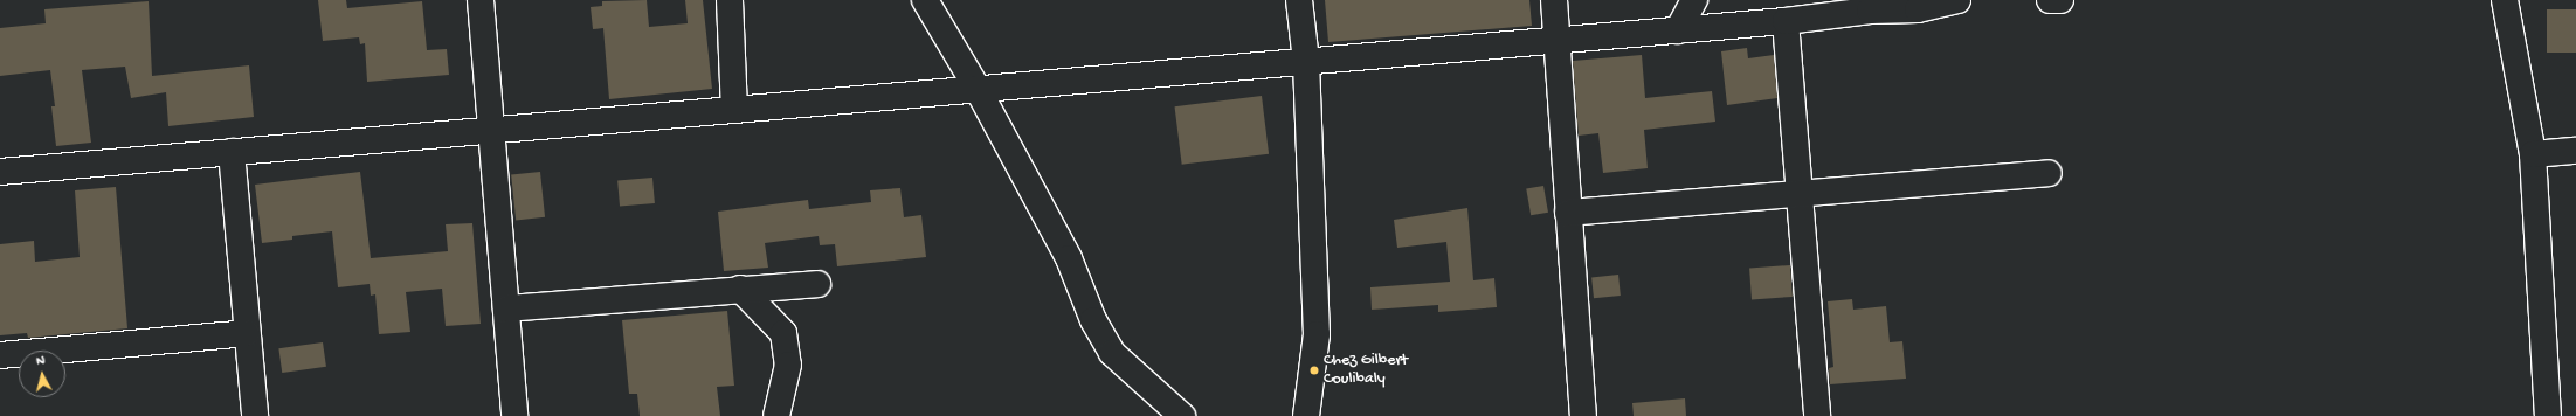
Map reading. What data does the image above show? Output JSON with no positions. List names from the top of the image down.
{
  "places": ["Chez Gilbert Coulibaly"],
  "north": "top"
}
